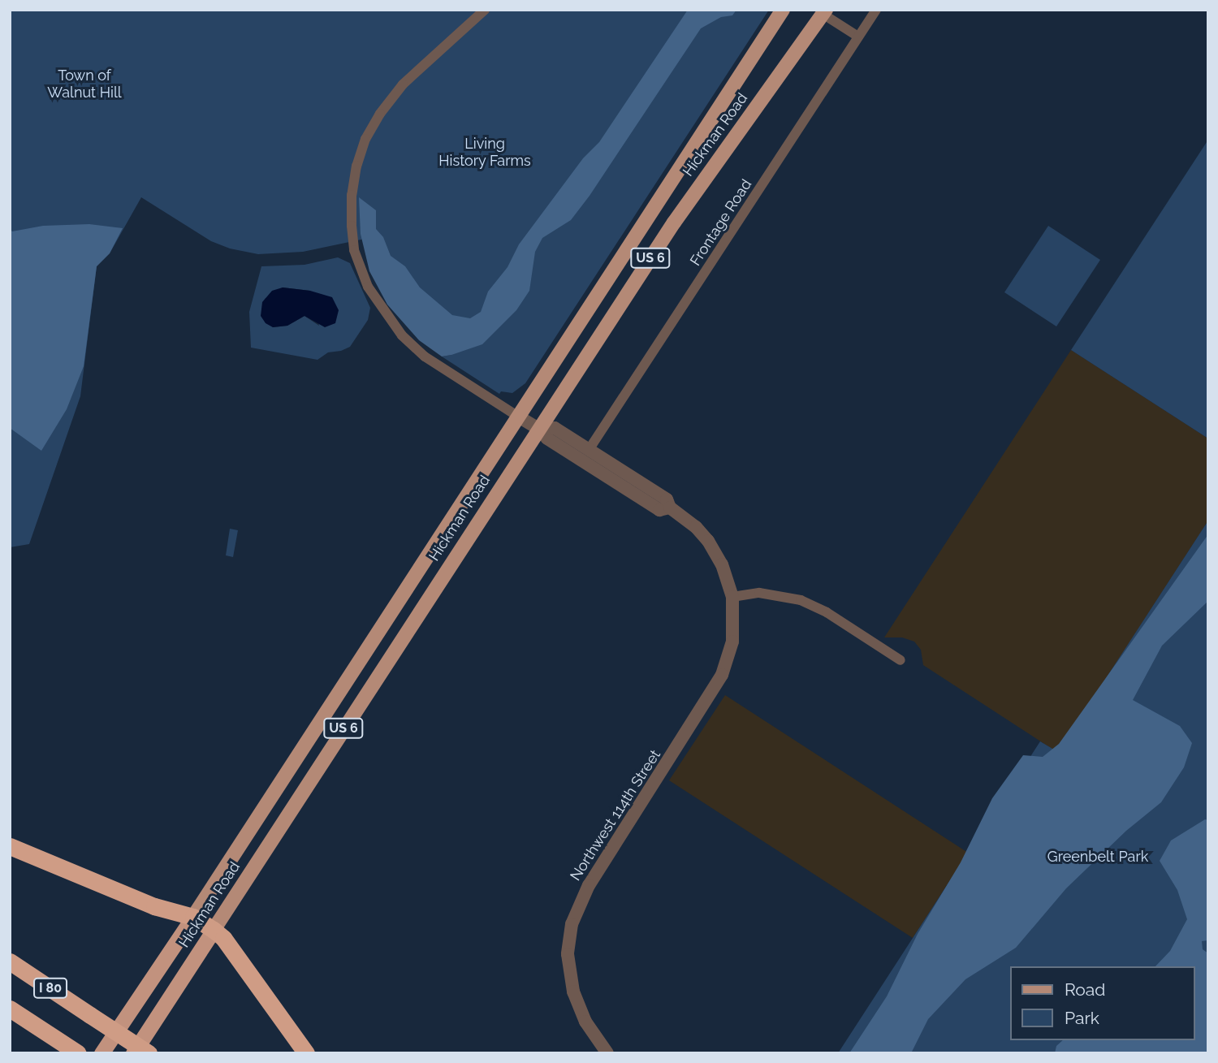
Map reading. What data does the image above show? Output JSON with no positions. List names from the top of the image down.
{
  "streets": {
    "highway": ["Hickman Road", "US 6", "I 80"],
    "street": ["Frontage Road", "Northwest 114th Street"]
  },
  "crossings": [
    ["Hickman Road", "Northwest 114th Street"],
    ["Frontage Road", "Northwest 114th Street"]
  ],
  "parks": ["Town of Walnut Hill", "Living History Farms", "Greenbelt Park"],
  "legend": ["Road", "Park"]
}
